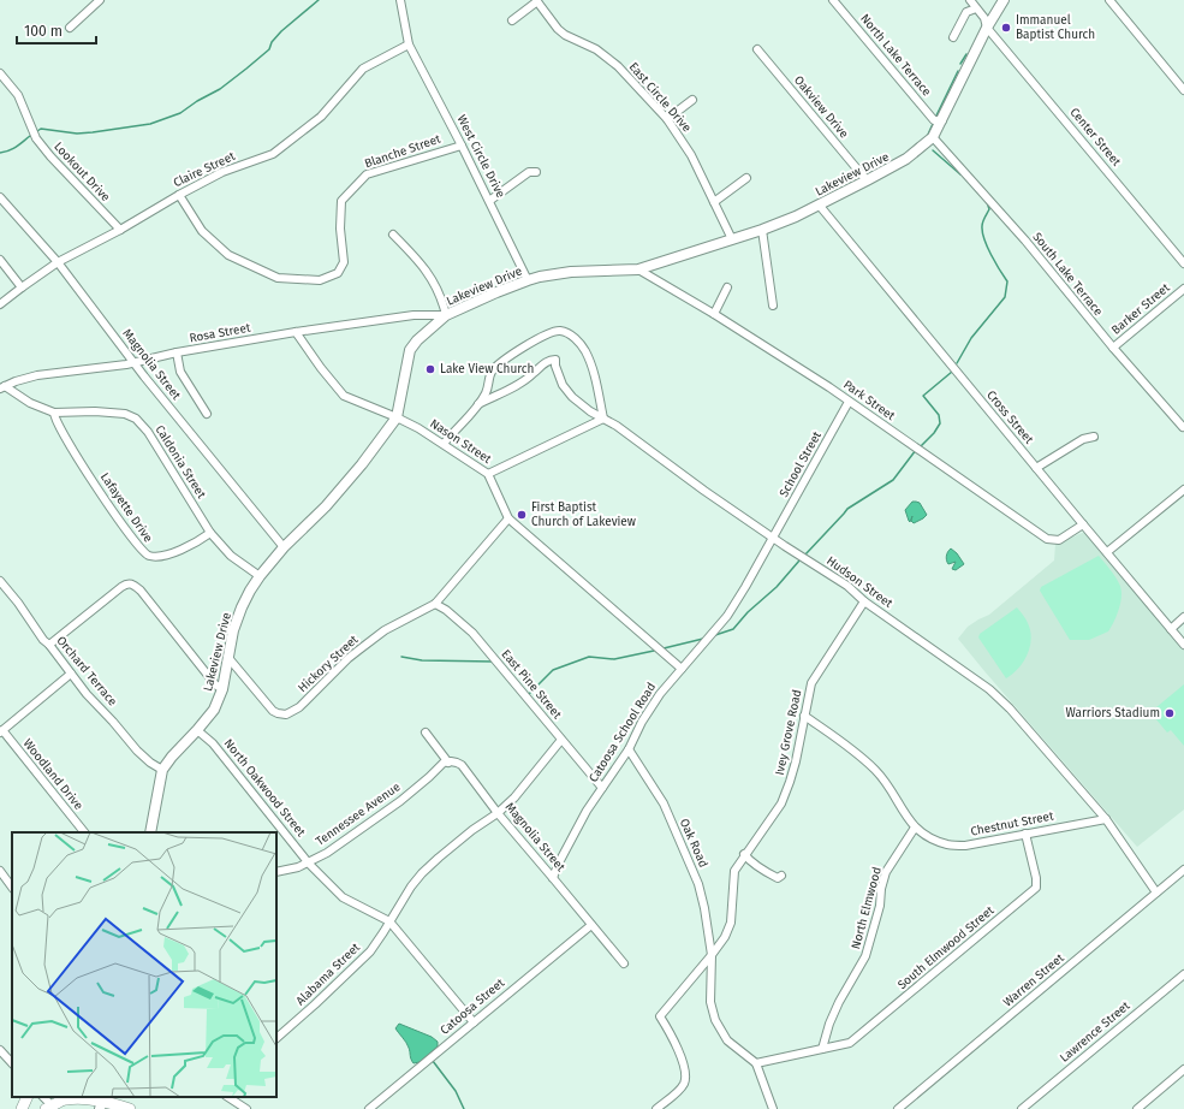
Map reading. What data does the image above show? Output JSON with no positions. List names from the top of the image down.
{
  "streets": {
    "main road": ["Lakeview Drive"],
    "street": [
      "North Lake Terrace",
      "East Circle Drive",
      "Oakview Drive",
      "Center Street",
      "Blanche Street",
      "West Circle Drive",
      "Claire Street",
      "Lookout Drive",
      "South Lake Terrace",
      "Barker Street",
      "Rosa Street",
      "Magnolia Street",
      "Park Street",
      "Cross Street",
      "Nason Street",
      "Caldonia Street",
      "School Street",
      "Lafayette Drive",
      "Hudson Street",
      "Hickory Street",
      "Orchard Terrace",
      "East Pine Street",
      "Catoosa School Road",
      "Ivey Grove Road",
      "Woodland Drive",
      "North Oakwood Street",
      "Tennessee Avenue",
      "Chestnut Street",
      "Oak Road",
      "North Elmwood",
      "South Elmwood Street",
      "Alabama Street",
      "Warren Street",
      "Catoosa Street",
      "Lawrence Street"
    ]
  },
  "crossings": [
    ["North Lake Terrace", "Lakeview Drive"],
    ["East Circle Drive", "Lakeview Drive"],
    ["Oakview Drive", "Lakeview Drive"],
    ["Center Street", "Lakeview Drive"],
    ["Blanche Street", "West Circle Drive"],
    ["Blanche Street", "Claire Street"],
    ["West Circle Drive", "Claire Street"],
    ["West Circle Drive", "Lakeview Drive"],
    ["Claire Street", "Lookout Drive"],
    ["Claire Street", "Magnolia Street"],
    ["Lakeview Drive", "South Lake Terrace"],
    ["Lakeview Drive", "Rosa Street"],
    ["Lakeview Drive", "Magnolia Street"],
    ["Lakeview Drive", "Park Street"],
    ["Lakeview Drive", "Cross Street"],
    ["Lakeview Drive", "Nason Street"],
    ["Lakeview Drive", "Caldonia Street"],
    ["Lakeview Drive", "Hickory Street"],
    ["Lakeview Drive", "Orchard Terrace"],
    ["Lakeview Drive", "North Oakwood Street"],
    ["South Lake Terrace", "Barker Street"],
    ["Rosa Street", "Magnolia Street"],
    ["Rosa Street", "Nason Street"],
    ["Rosa Street", "Caldonia Street"],
    ["Magnolia Street", "Catoosa School Road"],
    ["Magnolia Street", "Tennessee Avenue"],
    ["Magnolia Street", "Alabama Street"],
    ["Magnolia Street", "Catoosa Street"],
    ["Park Street", "Cross Street"],
    ["Park Street", "School Street"],
    ["Nason Street", "Hickory Street"],
    ["Nason Street", "Catoosa School Road"],
    ["Caldonia Street", "Lafayette Drive"],
    ["School Street", "Hudson Street"],
    ["School Street", "Catoosa School Road"],
    ["Hudson Street", "Catoosa School Road"],
    ["Hudson Street", "Ivey Grove Road"],
    ["Hudson Street", "Chestnut Street"],
    ["Hudson Street", "Warren Street"],
    ["Hickory Street", "East Pine Street"],
    ["East Pine Street", "Catoosa School Road"],
    ["East Pine Street", "Alabama Street"],
    ["Catoosa School Road", "Oak Road"],
    ["Ivey Grove Road", "Chestnut Street"],
    ["Ivey Grove Road", "Oak Road"],
    ["North Oakwood Street", "Tennessee Avenue"],
    ["North Oakwood Street", "Alabama Street"],
    ["Chestnut Street", "North Elmwood"],
    ["Chestnut Street", "South Elmwood Street"],
    ["North Elmwood", "South Elmwood Street"]
  ],
  "places": [
    "Immanuel Baptist Church",
    "Lake View Church",
    "First Baptist Church of Lakeview",
    "Warriors Stadium"
  ],
  "scale_bar": "100 m"
}
